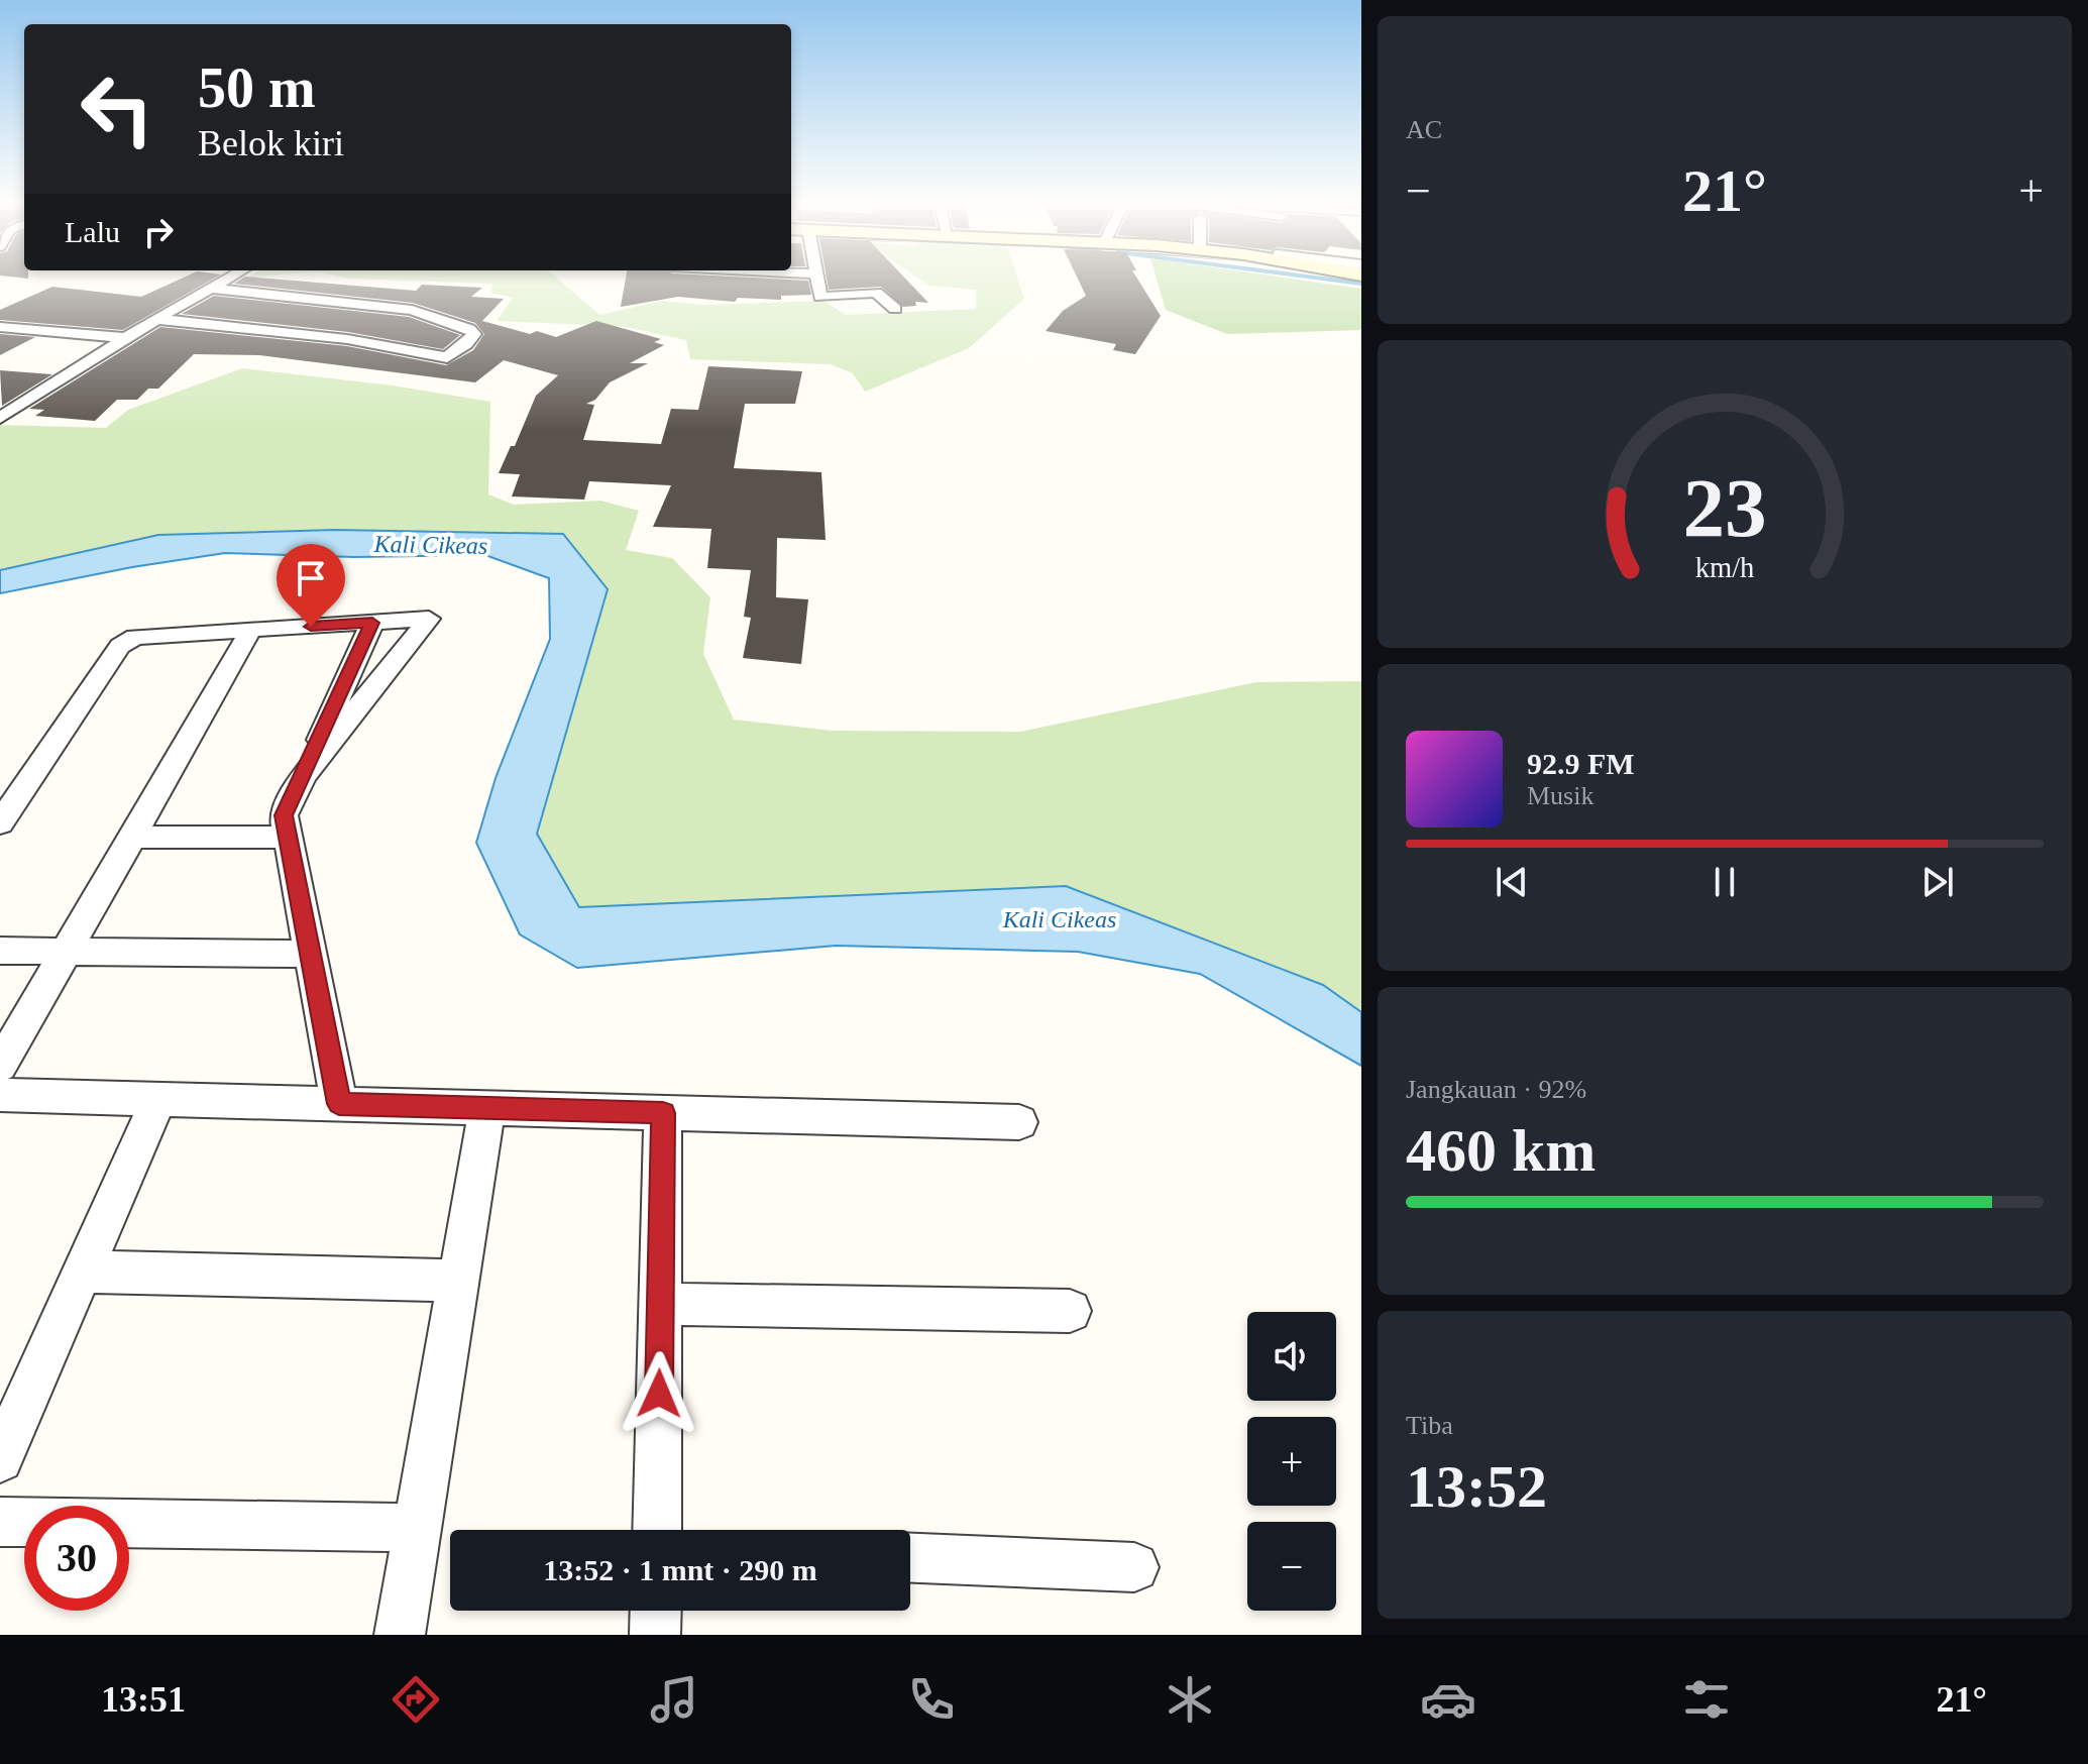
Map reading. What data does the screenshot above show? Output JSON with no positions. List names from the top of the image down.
{
  "water": ["Kali Cikeas"],
  "page": {
    "tile": [
      "AC",
      ["Jangkauan · 92%", "460 km"],
      ["Tiba", "13:52"]
    ],
    "turn": ["50 m", "Belok kiri"],
    "heat": ["−", "21°", "+"],
    "then": "Lalu",
    "song": ["92.9 FM", "Musik"],
    "map_buttons": ["+", "−"],
    "limit": "30",
    "trip": "13:52 · 1 mnt · 290 m",
    "tabs": ["13:51", "21°"],
    "gauge": ["23", "km/h"]
  }
}
